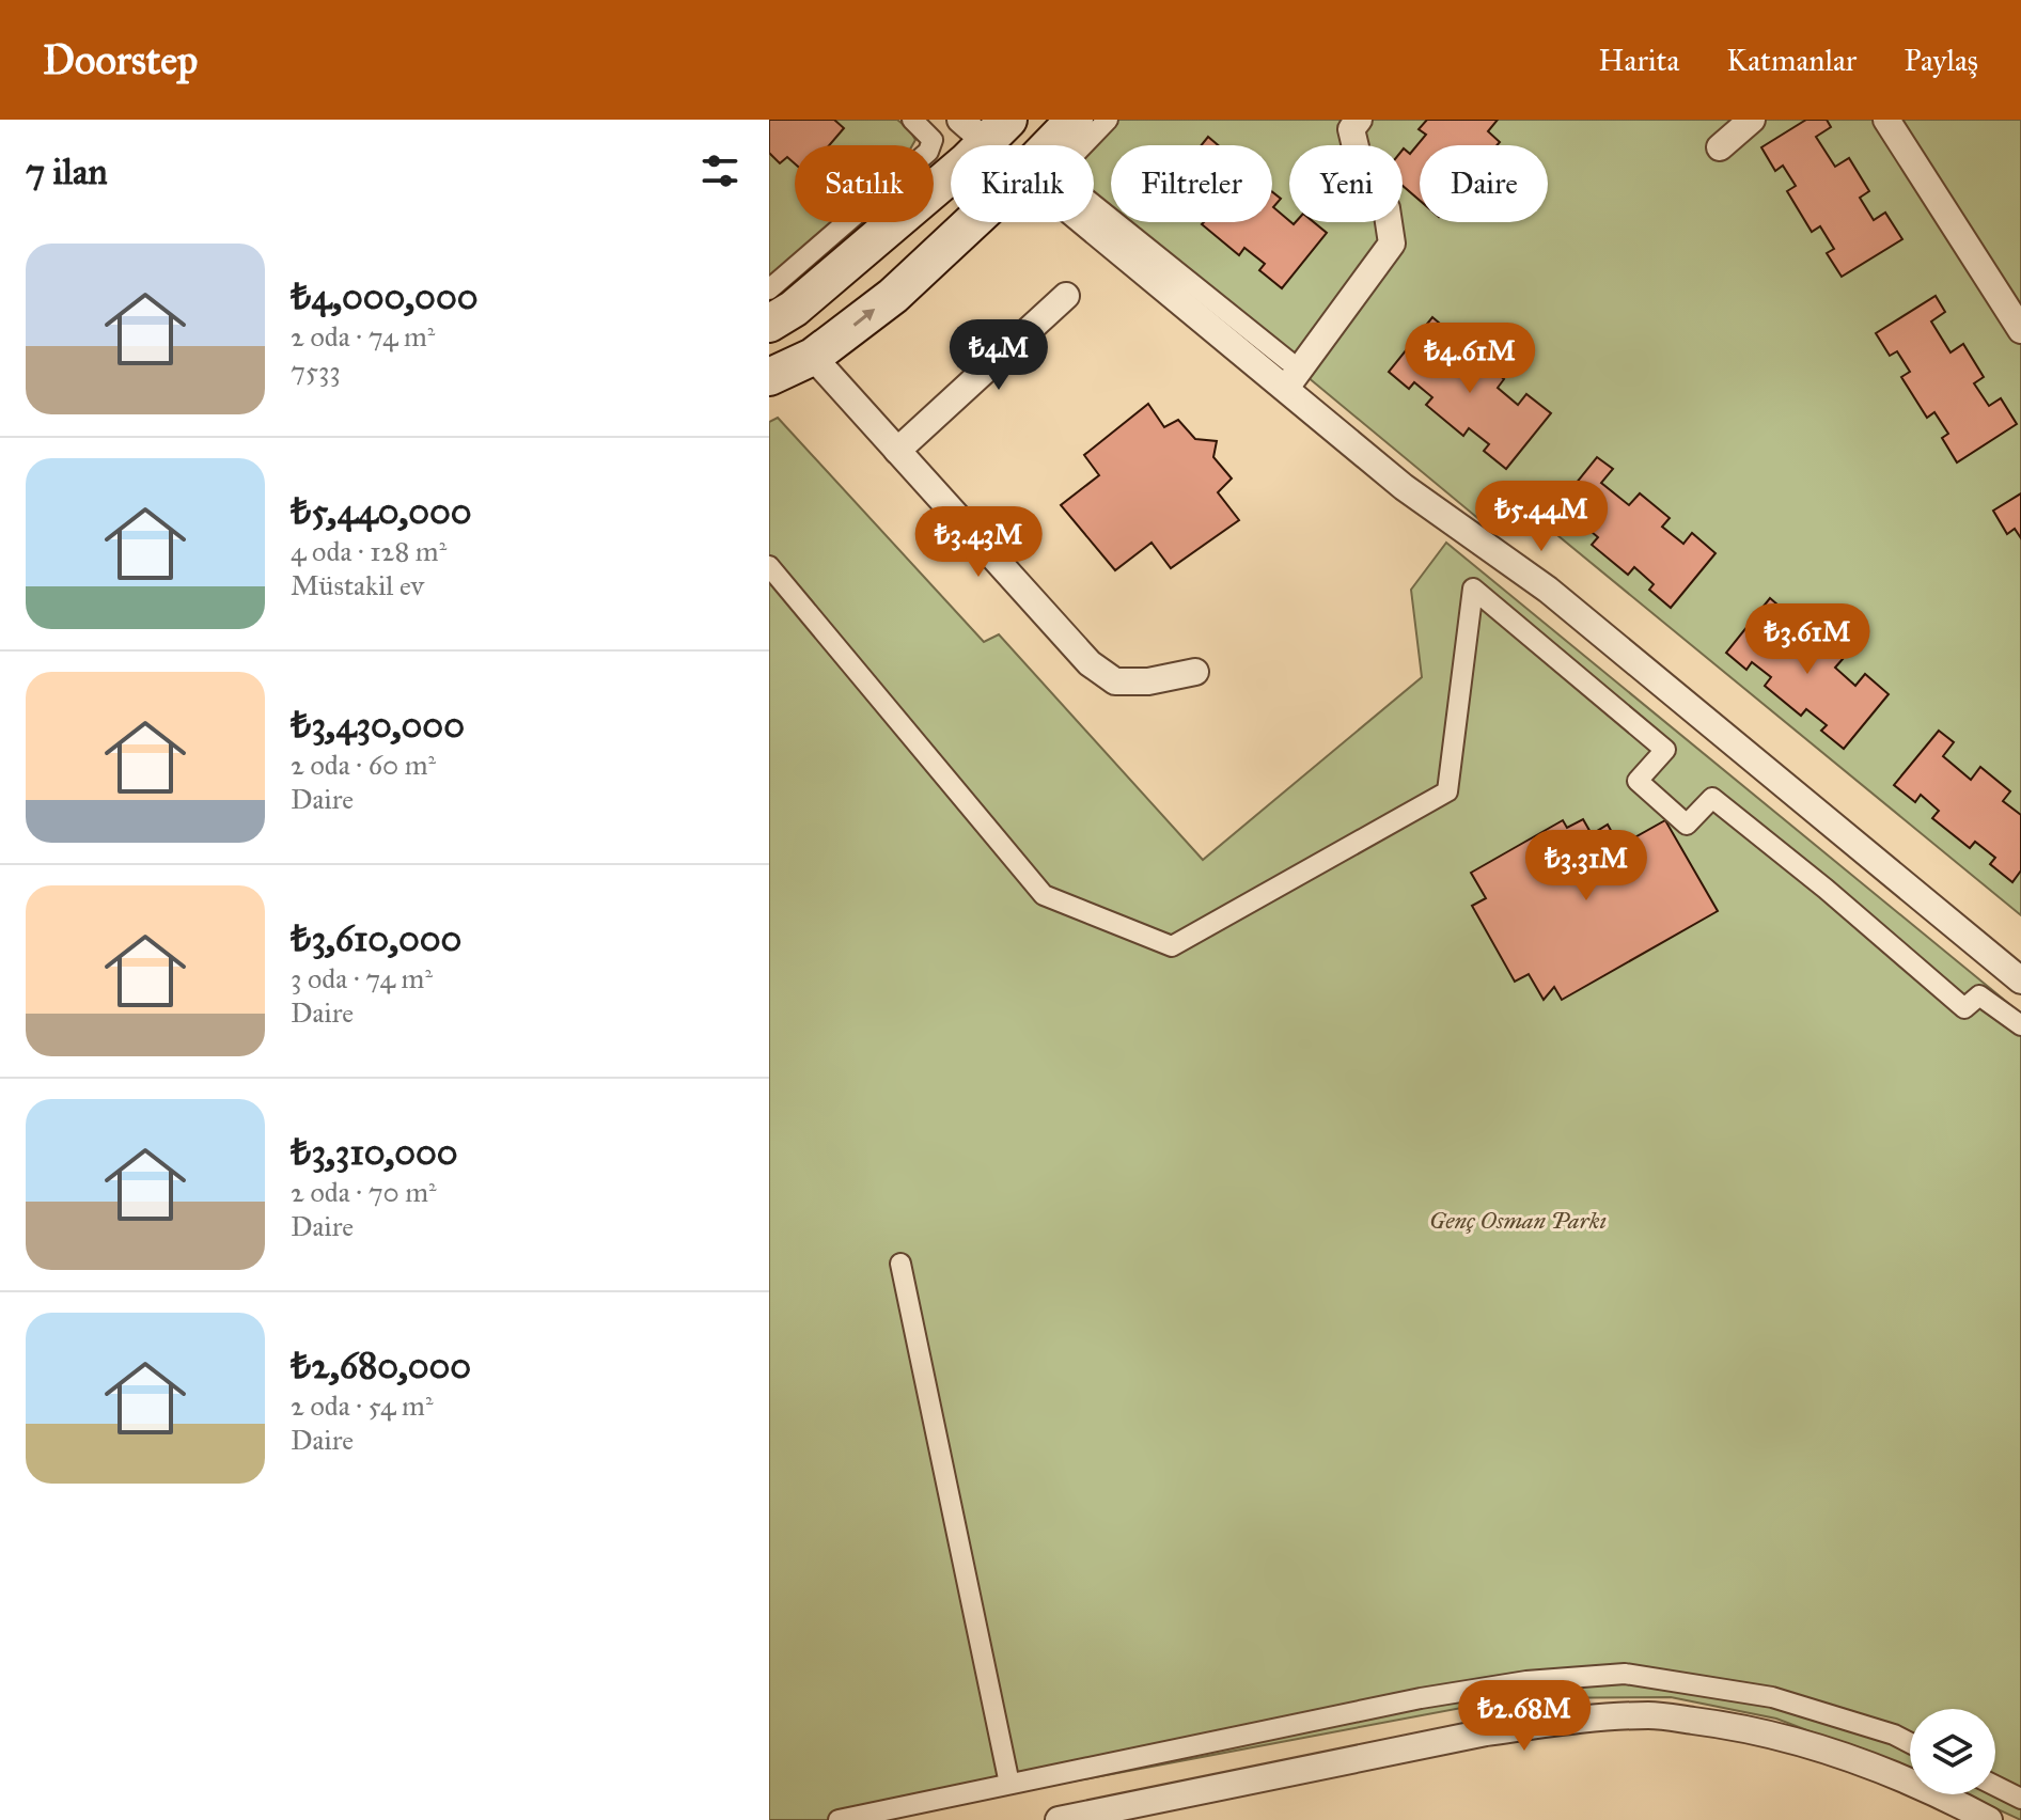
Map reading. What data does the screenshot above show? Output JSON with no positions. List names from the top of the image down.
{
  "parks": ["Genç Osman Parkı"],
  "page": {
    "header": "Doorstep",
    "nav": ["Harita", "Katmanlar", "Paylaş"],
    "heading": "7 ilan",
    "chip": [
      "Satılık",
      "Kiralık",
      "Filtreler",
      "Yeni",
      "Daire"
    ],
    "list": [
      {
        "name": "₺4,000,000",
        "note": "2 oda · 74 m² · 7533"
      },
      {
        "name": "₺5,440,000",
        "note": "4 oda · 128 m² · Müstakil ev"
      },
      {
        "name": "₺3,430,000",
        "note": "2 oda · 60 m² · Daire"
      },
      {
        "name": "₺3,610,000",
        "note": "3 oda · 74 m² · Daire"
      },
      {
        "name": "₺3,310,000",
        "note": "2 oda · 70 m² · Daire"
      },
      {
        "name": "₺2,680,000",
        "note": "2 oda · 54 m² · Daire"
      }
    ],
    "price": [
      "₺4M",
      "₺4.61M",
      "₺5.44M",
      "₺3.43M",
      "₺3.61M",
      "₺3.31M",
      "₺2.68M"
    ]
  }
}
